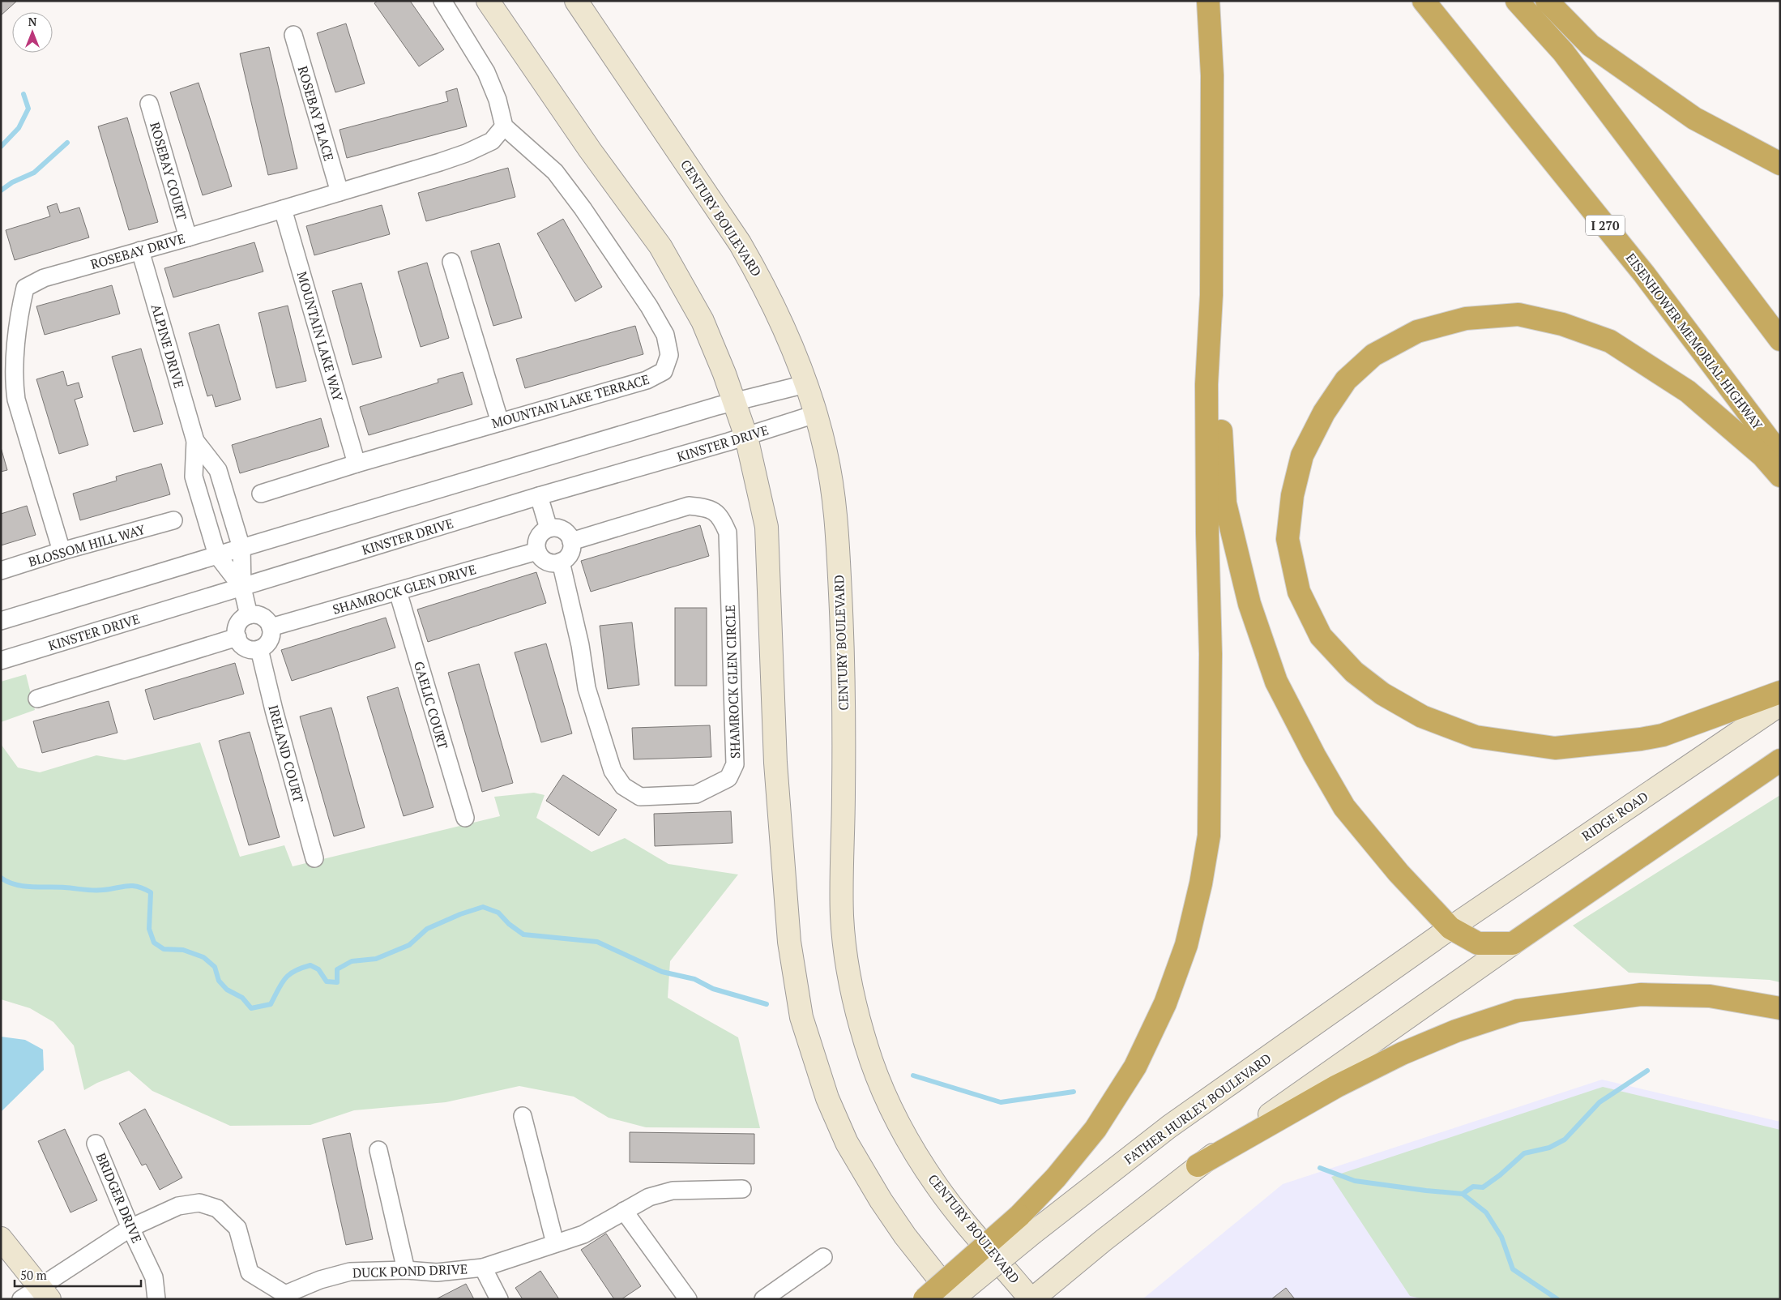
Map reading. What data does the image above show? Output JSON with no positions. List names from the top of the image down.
{
  "streets": {
    "highway": ["I 270", "EISENHOWER MEMORIAL HIGHWAY"],
    "street": [
      "ROSEBAY PLACE",
      "ROSEBAY COURT",
      "CENTURY BOULEVARD",
      "ROSEBAY DRIVE",
      "MOUNTAIN LAKE WAY",
      "ALPINE DRIVE",
      "MOUNTAIN LAKE TERRACE",
      "KINSTER DRIVE",
      "BLOSSOM HILL WAY",
      "SHAMROCK GLEN DRIVE",
      "SHAMROCK GLEN CIRCLE",
      "GAELIC COURT",
      "IRELAND COURT",
      "RIDGE ROAD",
      "FATHER HURLEY BOULEVARD",
      "BRIDGER DRIVE",
      "DUCK POND DRIVE"
    ]
  },
  "crossings": [
    ["ROSEBAY PLACE", "ROSEBAY DRIVE"],
    ["ROSEBAY COURT", "ROSEBAY DRIVE"],
    ["CENTURY BOULEVARD", "KINSTER DRIVE"],
    ["ROSEBAY DRIVE", "MOUNTAIN LAKE WAY"],
    ["ROSEBAY DRIVE", "ALPINE DRIVE"],
    ["ROSEBAY DRIVE", "MOUNTAIN LAKE TERRACE"],
    ["ROSEBAY DRIVE", "BLOSSOM HILL WAY"],
    ["MOUNTAIN LAKE WAY", "MOUNTAIN LAKE TERRACE"],
    ["ALPINE DRIVE", "KINSTER DRIVE"],
    ["SHAMROCK GLEN DRIVE", "SHAMROCK GLEN CIRCLE"],
    ["SHAMROCK GLEN DRIVE", "GAELIC COURT"],
    ["SHAMROCK GLEN DRIVE", "IRELAND COURT"],
    ["RIDGE ROAD", "FATHER HURLEY BOULEVARD"]
  ],
  "scale_bar": "50 m",
  "north": "top"
}
